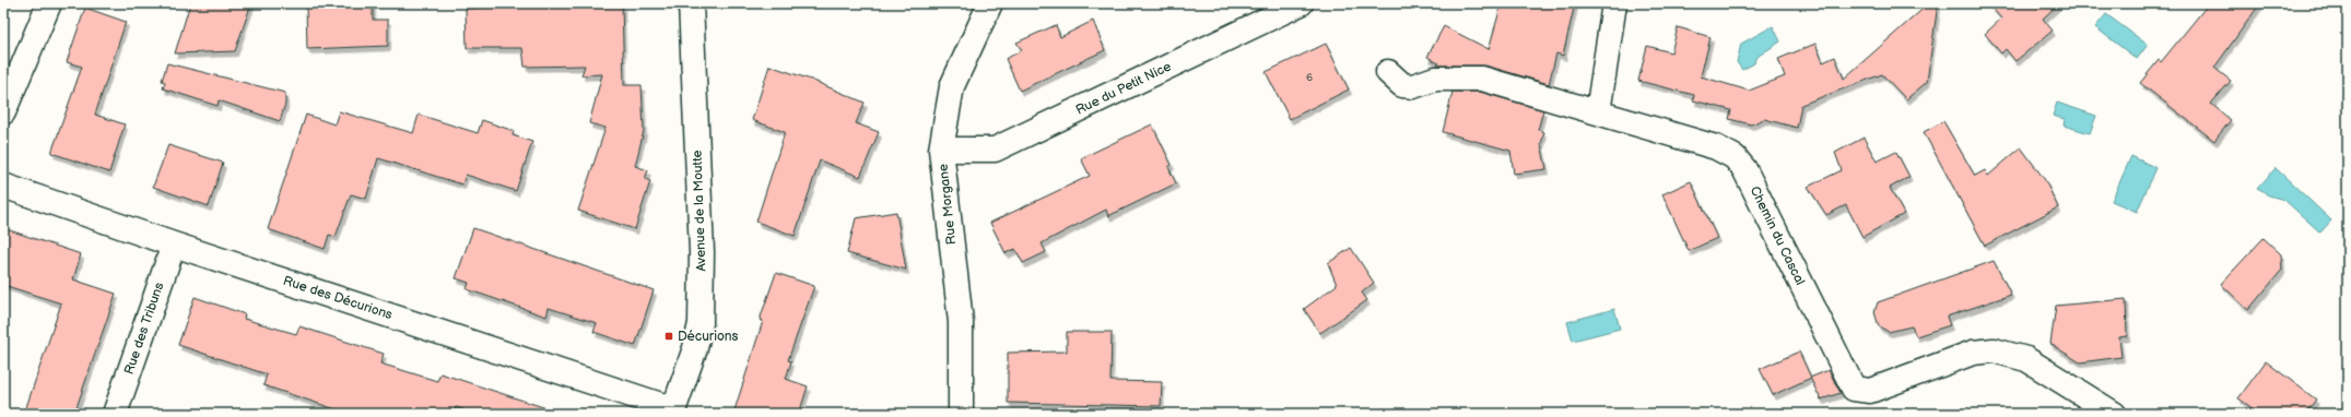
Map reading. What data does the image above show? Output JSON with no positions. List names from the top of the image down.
{
  "streets": {
    "street": [
      "Rue du Petit Nice",
      "Rue Morgane",
      "Avenue de la Moutte",
      "Chemin du Cascal",
      "Rue des Décurions",
      "Rue des Tribuns"
    ]
  },
  "crossings": [
    ["Rue du Petit Nice", "Rue Morgane"],
    ["Avenue de la Moutte", "Rue des Décurions"],
    ["Rue des Décurions", "Rue des Tribuns"]
  ],
  "places": {
    "transit": ["Décurions"]
  },
  "house_numbers": ["6"]
}
